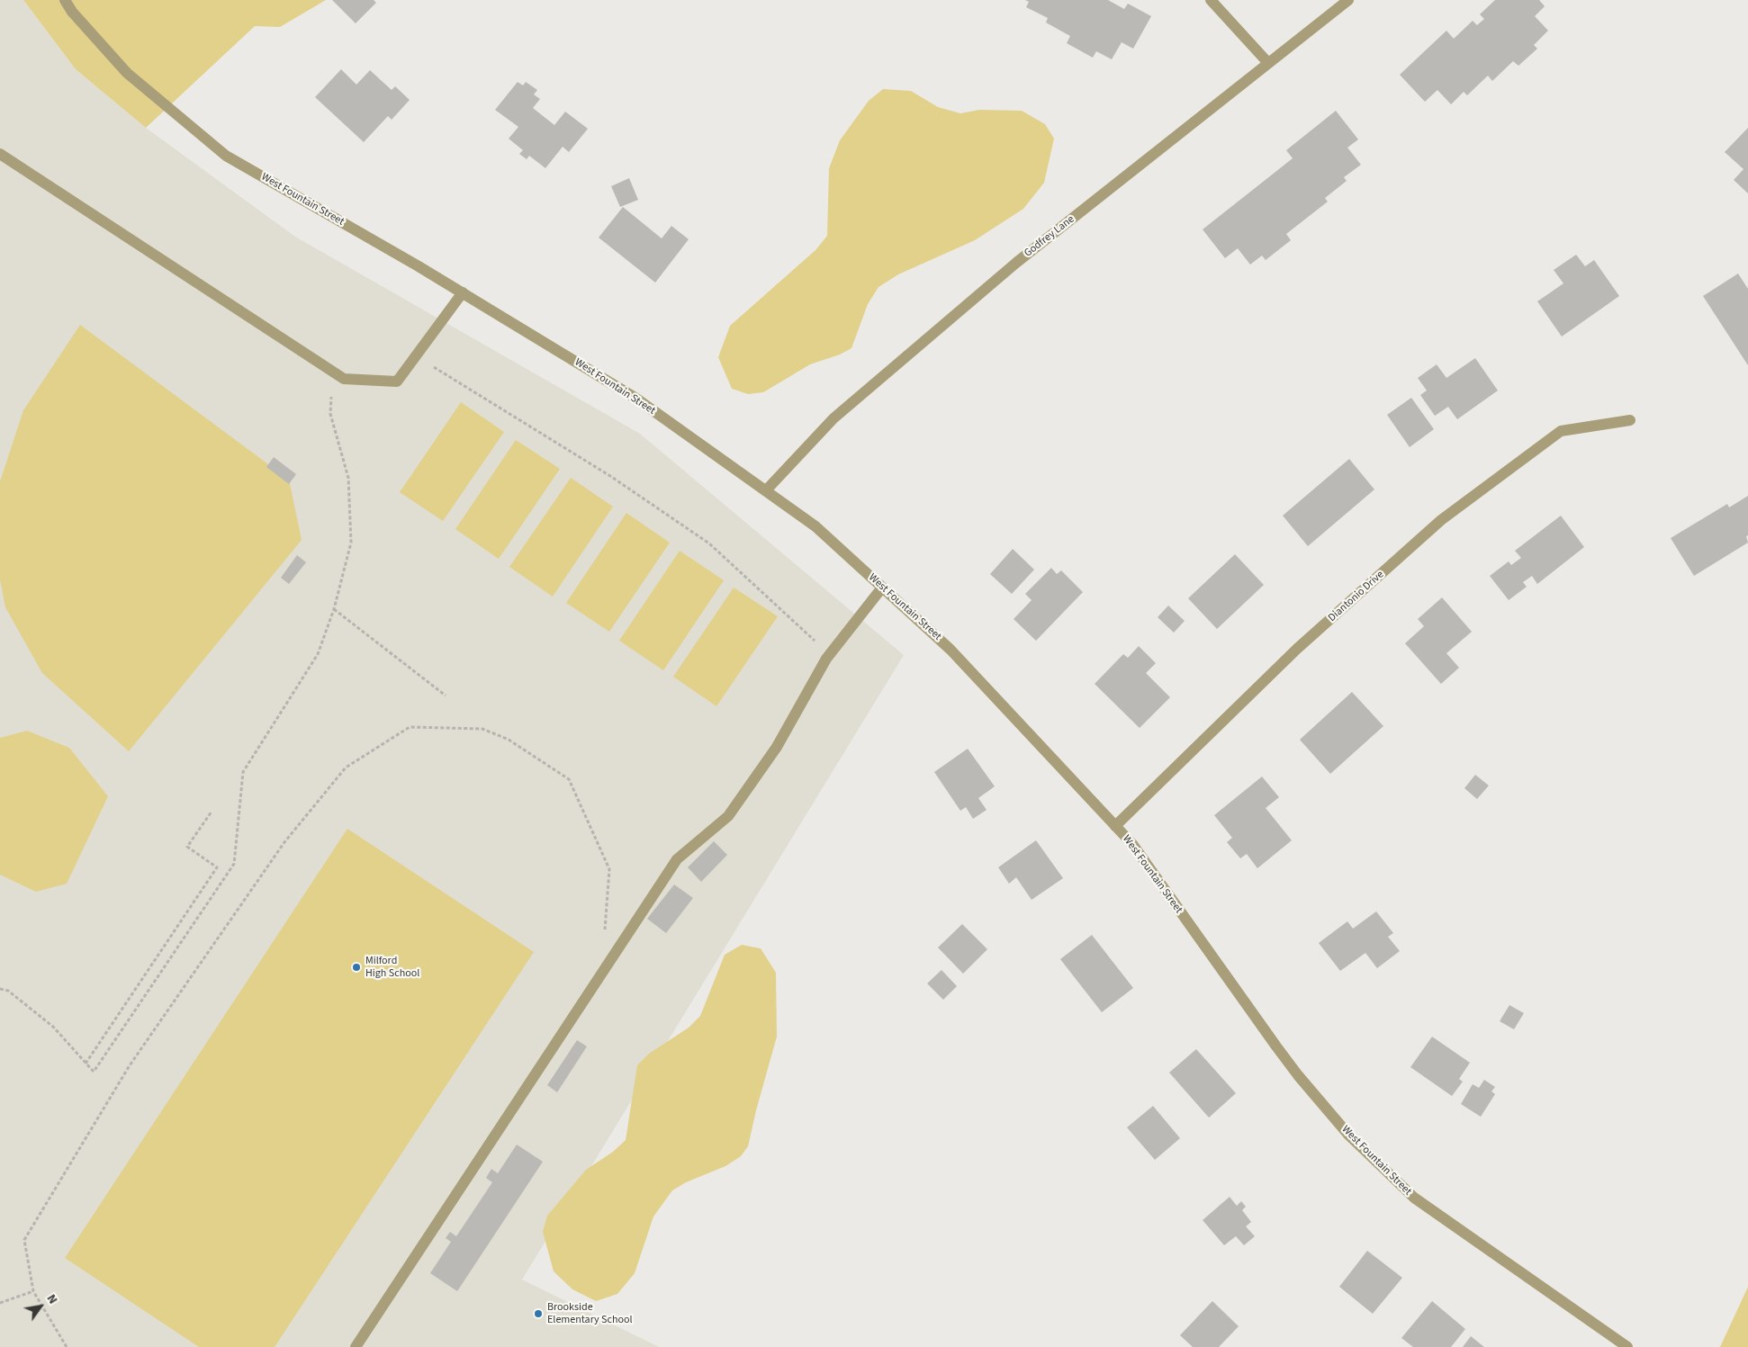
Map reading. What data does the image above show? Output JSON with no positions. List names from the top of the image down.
{
  "streets": {
    "street": ["West Fountain Street", "Godfrey Lane", "Diantonio Drive"]
  },
  "crossings": [
    ["West Fountain Street", "Godfrey Lane"],
    ["West Fountain Street", "Diantonio Drive"]
  ],
  "places": ["Milford High School", "Brookside Elementary School"],
  "north": "top right"
}
